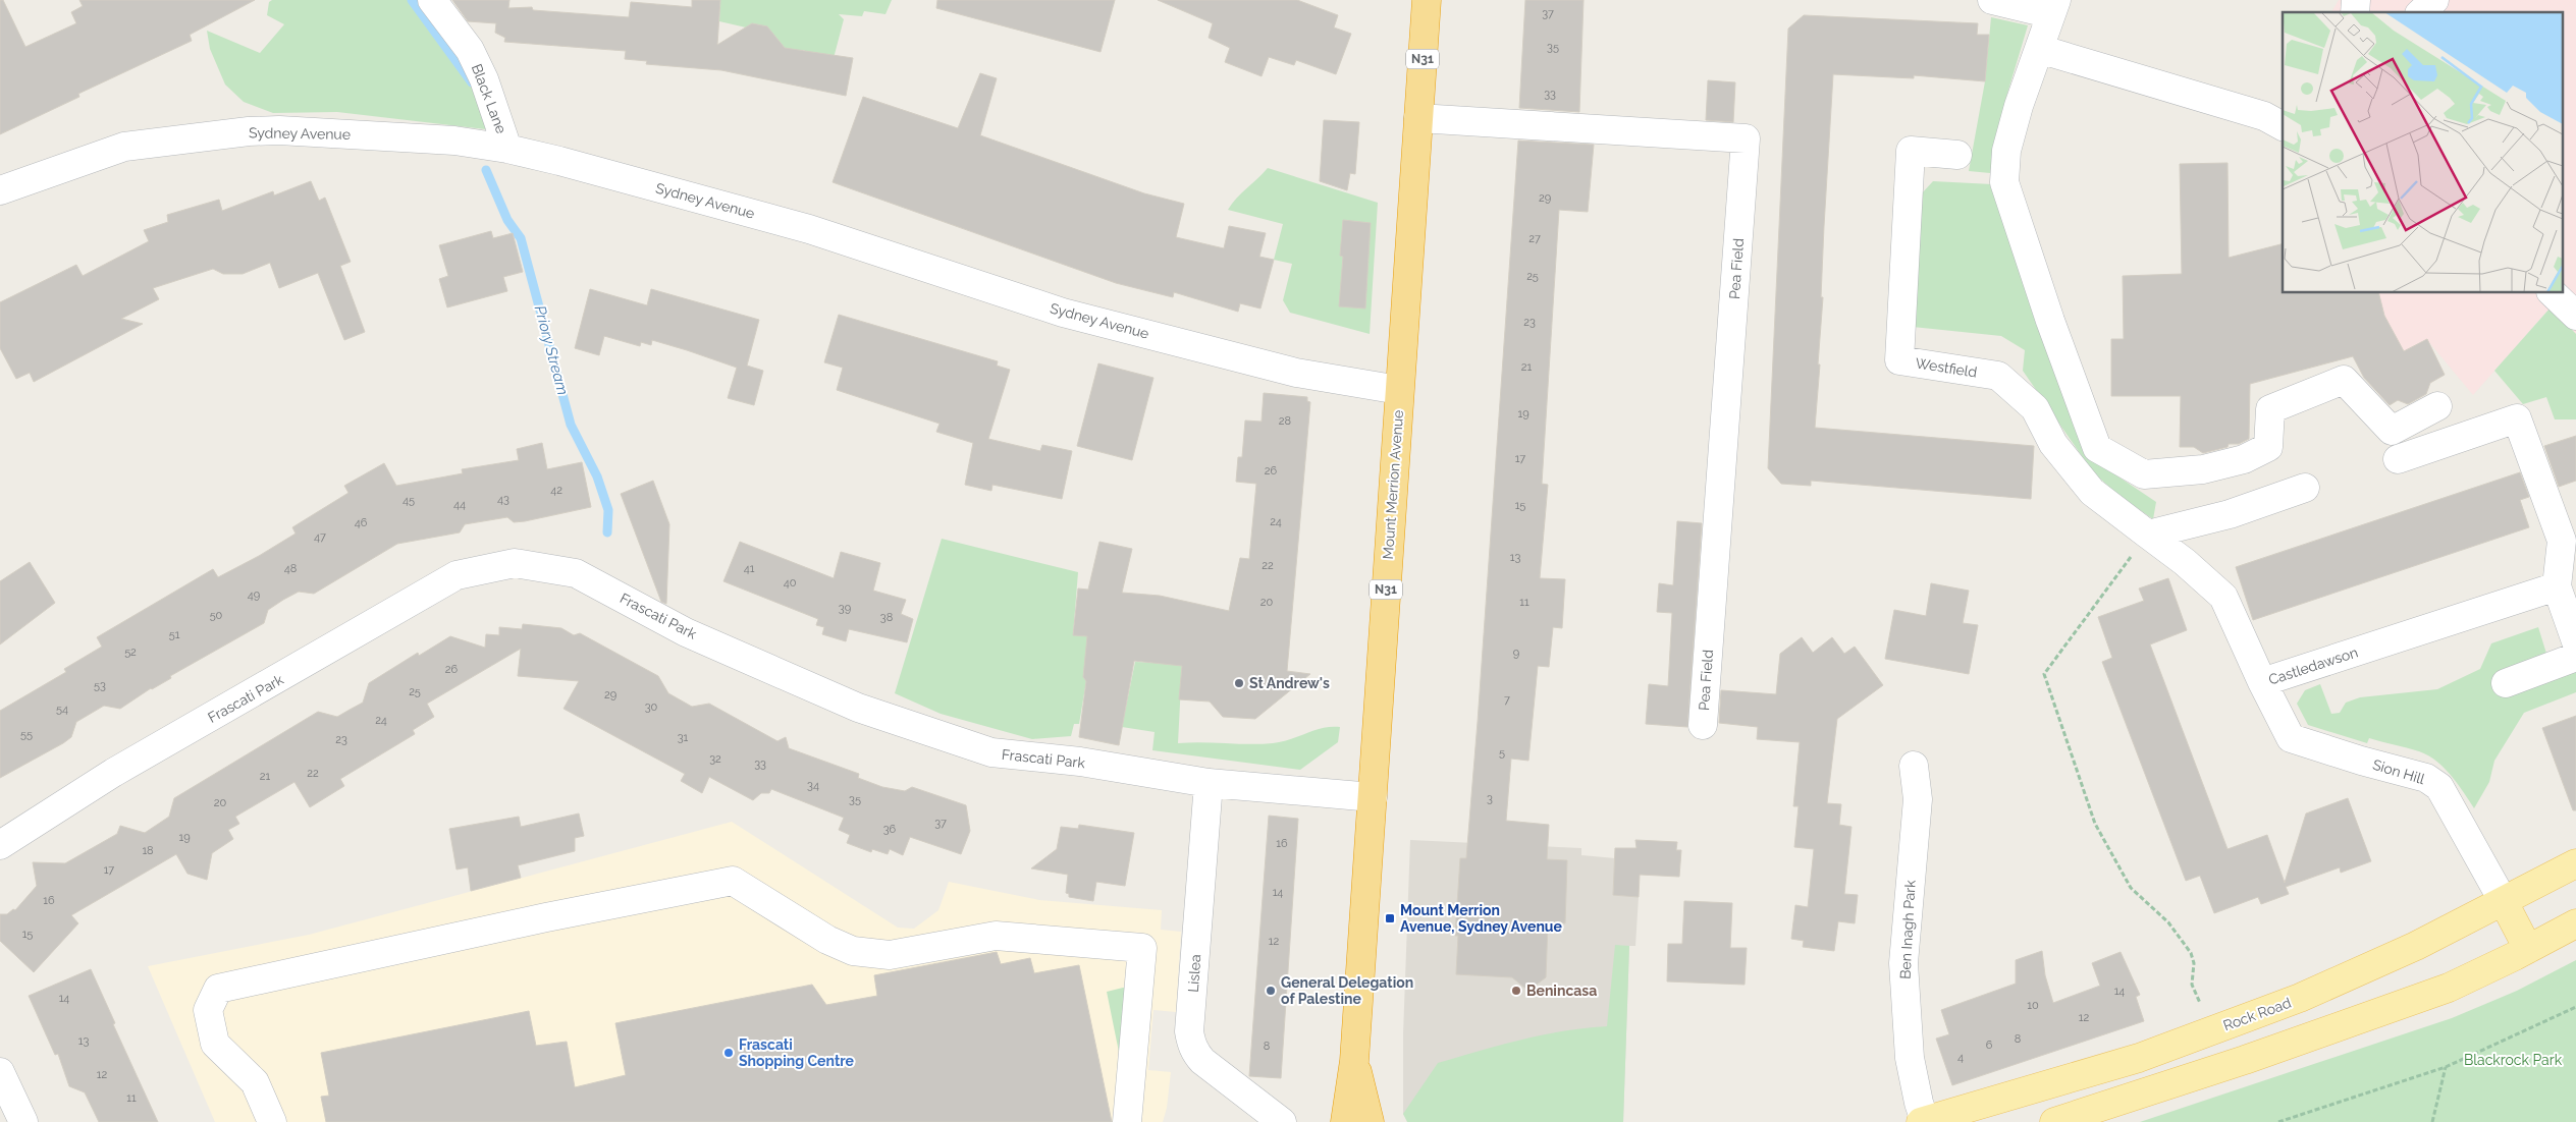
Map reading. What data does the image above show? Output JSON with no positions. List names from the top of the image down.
{
  "streets": {
    "highway": ["N31", "Mount Merrion Avenue"],
    "main road": ["Rock Road"],
    "street": [
      "Black Lane",
      "Sydney Avenue",
      "Pea Field",
      "Westfield",
      "Frascati Park",
      "Castledawson",
      "Sion Hill",
      "Ben Inagh Park",
      "Lislea"
    ]
  },
  "crossings": [
    ["Black Lane", "Sydney Avenue"],
    ["Sydney Avenue", "Mount Merrion Avenue"],
    ["Pea Field", "Mount Merrion Avenue"],
    ["Westfield", "Castledawson"],
    ["Mount Merrion Avenue", "Frascati Park"],
    ["Frascati Park", "Lislea"],
    ["Castledawson", "Sion Hill"],
    ["Sion Hill", "Rock Road"],
    ["Ben Inagh Park", "Rock Road"]
  ],
  "water": ["Priory Stream"],
  "parks": ["Blackrock Park"],
  "places": {
    "other": [
      "St Andrew's",
      "General Delegation of Palestine",
      "Benincasa",
      "Frascati Shopping Centre"
    ],
    "transit": ["Mount Merrion Avenue, Sydney Avenue"]
  },
  "house_numbers": [
    "37",
    "35",
    "33",
    "29",
    "27",
    "25",
    "23",
    "21",
    "19",
    "28",
    "17",
    "26",
    "42",
    "43",
    "45",
    "44",
    "15",
    "24",
    "46",
    "47",
    "13",
    "22",
    "48",
    "41",
    "40",
    "49",
    "20",
    "11",
    "39",
    "50",
    "38",
    "51",
    "52",
    "9",
    "26",
    "53",
    "25",
    "29",
    "7",
    "30",
    "54",
    "24",
    "55",
    "31",
    "23",
    "5",
    "32",
    "33",
    "22",
    "21",
    "34",
    "3",
    "35",
    "20",
    "37",
    "36",
    "19",
    "16",
    "18",
    "17",
    "14",
    "16",
    "15",
    "12",
    "14",
    "14",
    "10",
    "12",
    "8",
    "13",
    "6",
    "8",
    "4",
    "12",
    "11"
  ]
}
